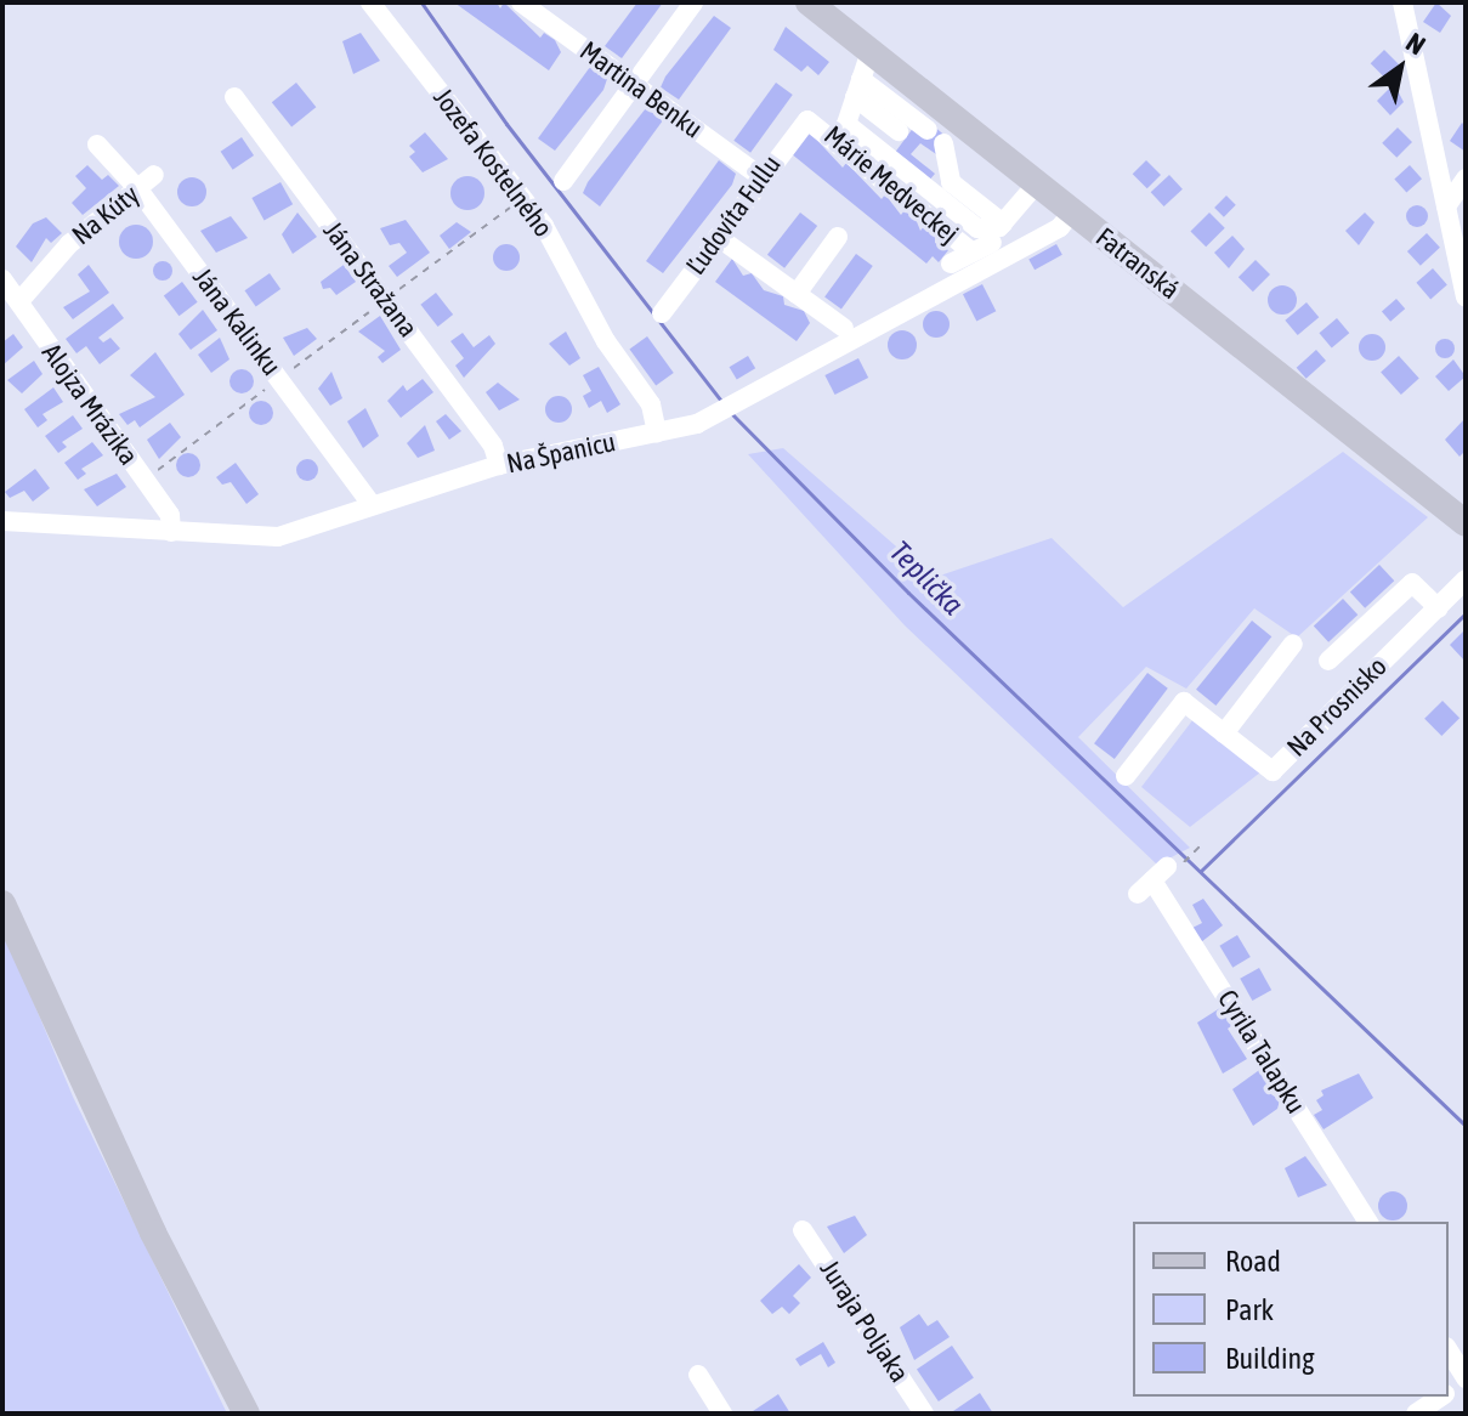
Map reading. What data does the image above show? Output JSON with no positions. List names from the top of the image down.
{
  "streets": {
    "main road": ["Fatranská"],
    "street": [
      "Martina Benku",
      "Jozefa Kostelného",
      "Márie Medveckej",
      "Na Kúty",
      "Ľudovíta Fullu",
      "Jána Stražana",
      "Jána Kalinku",
      "Alojza Mrázika",
      "Na Španicu",
      "Na Prosnisko",
      "Cyrila Talapku",
      "Juraja Poljaka"
    ]
  },
  "crossings": [
    ["Martina Benku", "Ľudovíta Fullu"],
    ["Jozefa Kostelného", "Na Španicu"],
    ["Márie Medveckej", "Ľudovíta Fullu"],
    ["Na Kúty", "Jána Kalinku"],
    ["Na Kúty", "Alojza Mrázika"],
    ["Fatranská", "Na Španicu"],
    ["Jána Stražana", "Na Španicu"],
    ["Jána Kalinku", "Na Španicu"],
    ["Alojza Mrázika", "Na Španicu"]
  ],
  "water": ["Teplička"],
  "legend": ["Road", "Park", "Building"],
  "north": "top right"
}
